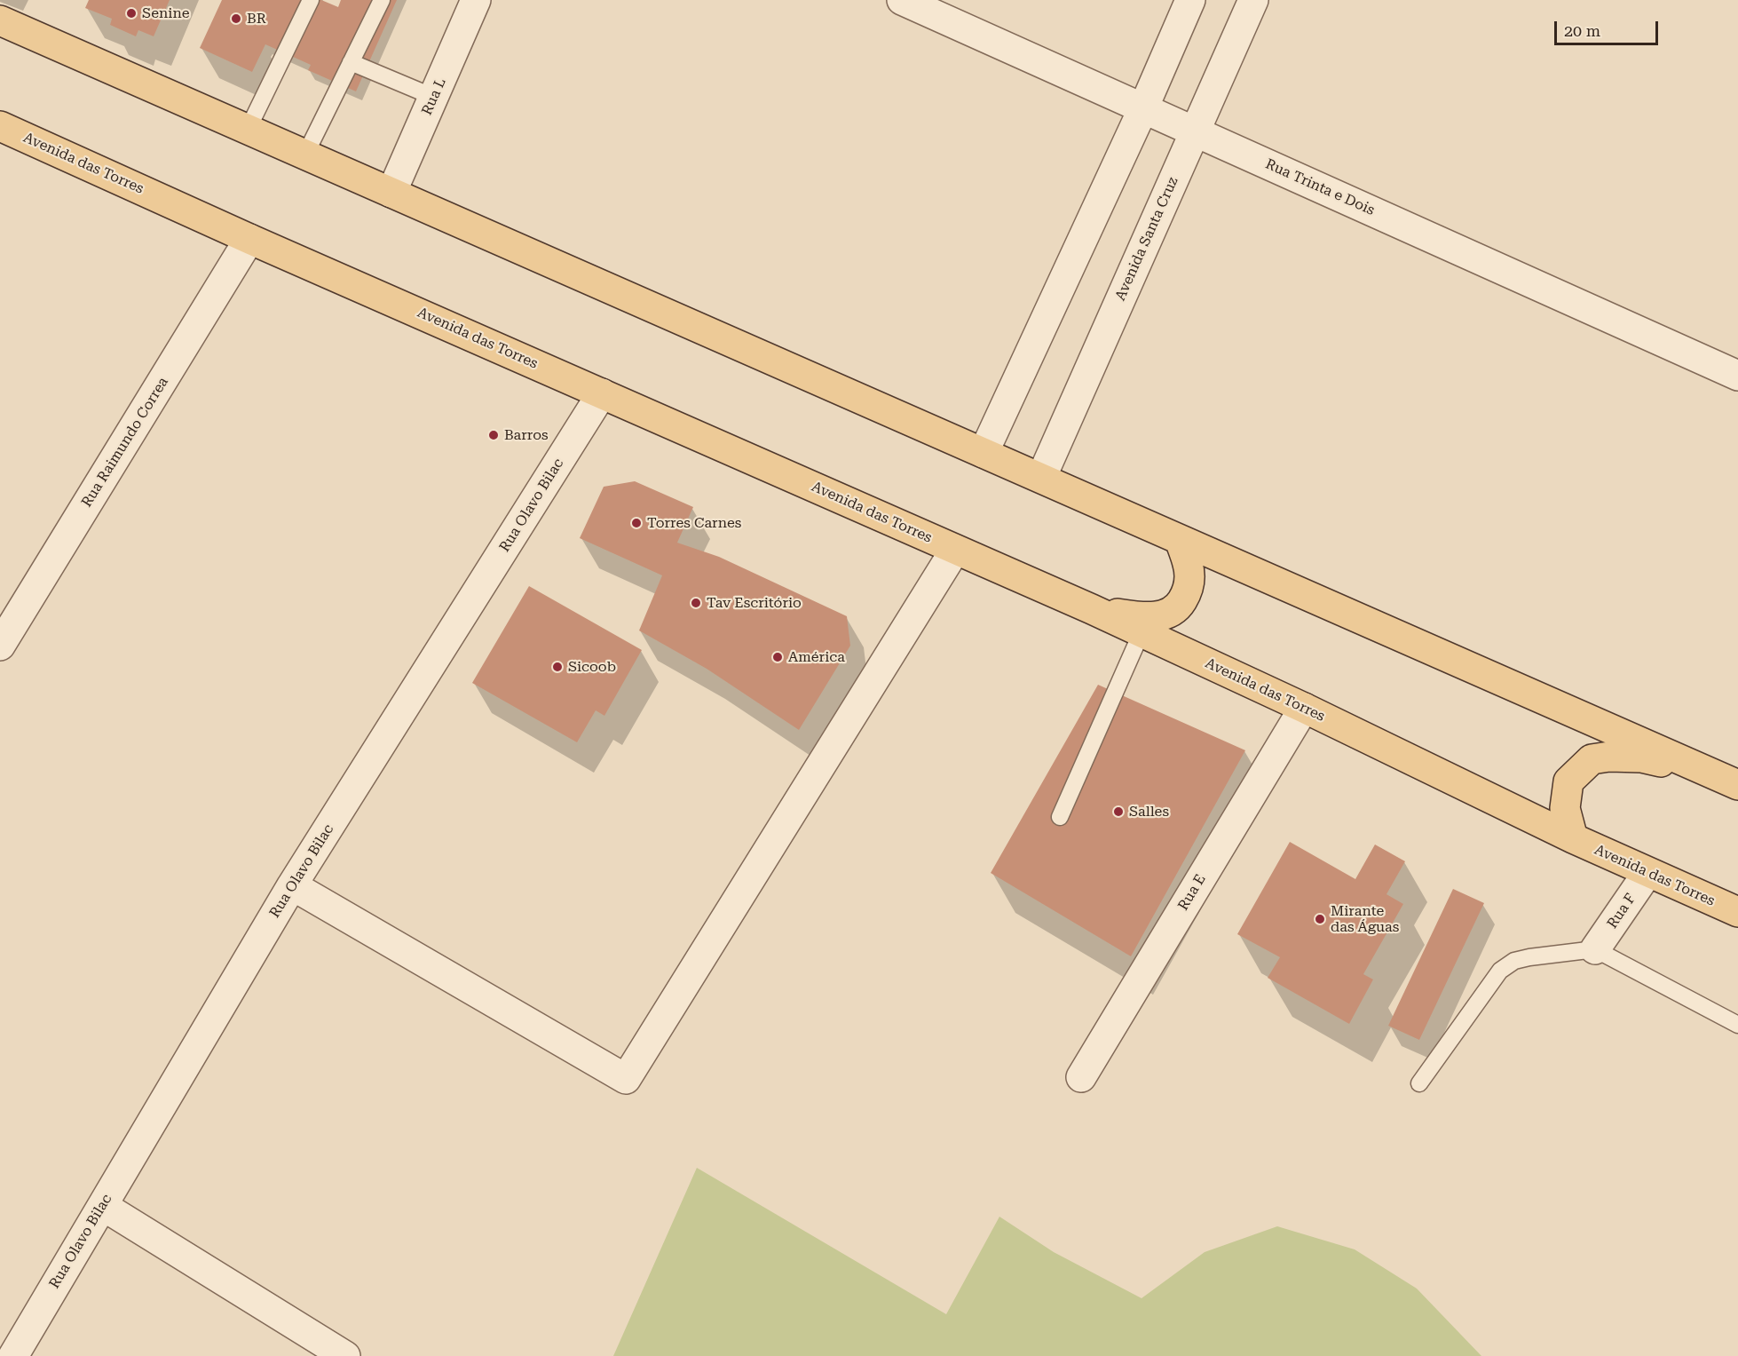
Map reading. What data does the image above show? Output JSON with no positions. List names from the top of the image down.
{
  "streets": {
    "main road": ["Avenida das Torres"],
    "street": [
      "Rua L",
      "Rua Trinta e Dois",
      "Avenida Santa Cruz",
      "Rua Raimundo Correa",
      "Rua Olavo Bilac",
      "Rua E",
      "Rua F"
    ]
  },
  "crossings": [
    ["Avenida das Torres", "Rua Raimundo Correa"],
    ["Avenida das Torres", "Rua Olavo Bilac"],
    ["Avenida das Torres", "Rua E"],
    ["Avenida das Torres", "Rua F"],
    ["Rua Trinta e Dois", "Avenida Santa Cruz"]
  ],
  "places": [
    "Senine",
    "BR",
    "Barros",
    "Torres Carnes",
    "Tav Escritório",
    "América",
    "Sicoob",
    "Salles",
    "Mirante das Águas"
  ],
  "scale_bar": "20 m"
}
